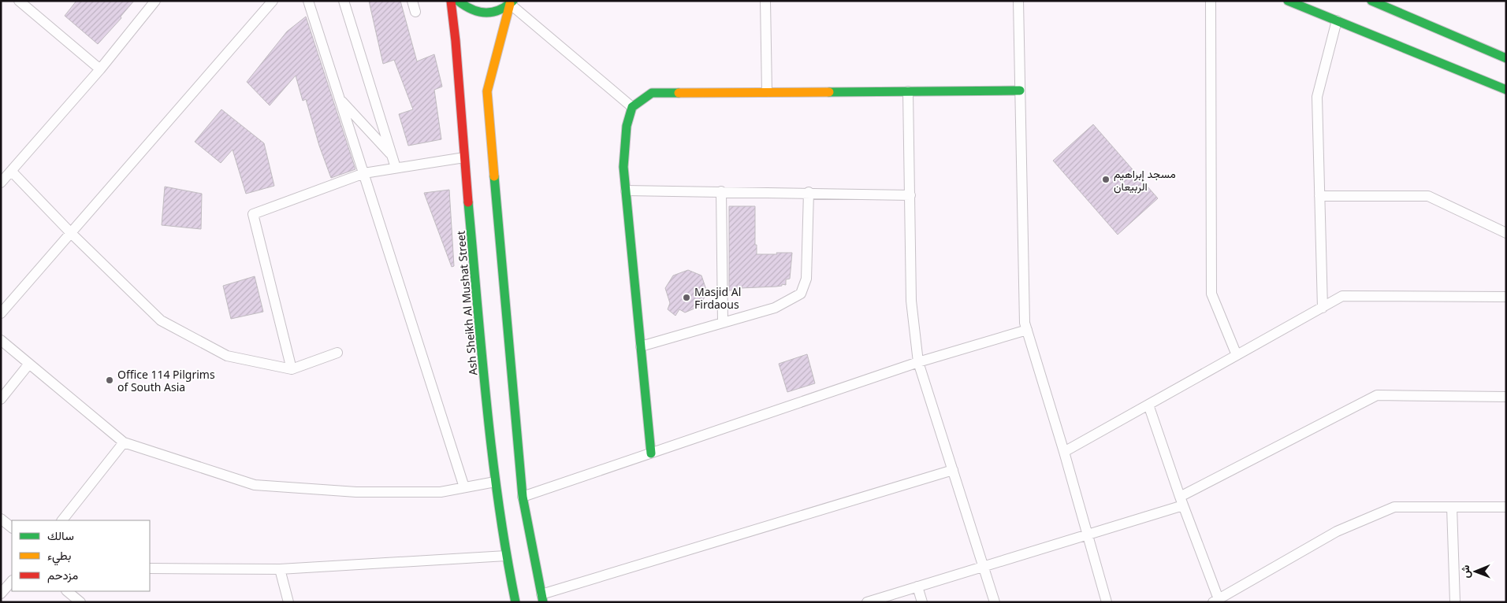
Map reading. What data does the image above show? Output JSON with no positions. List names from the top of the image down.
{
  "streets": {
    "street": ["Ash Sheikh Al Mushat Street"]
  },
  "places": ["مسجد إبراهيم الربيعان", "Masjid Al Firdaous", "Office 114 Pilgrims of South Asia"],
  "legend": ["سالك", "بطيء", "مزدحم"],
  "north": "left"
}
